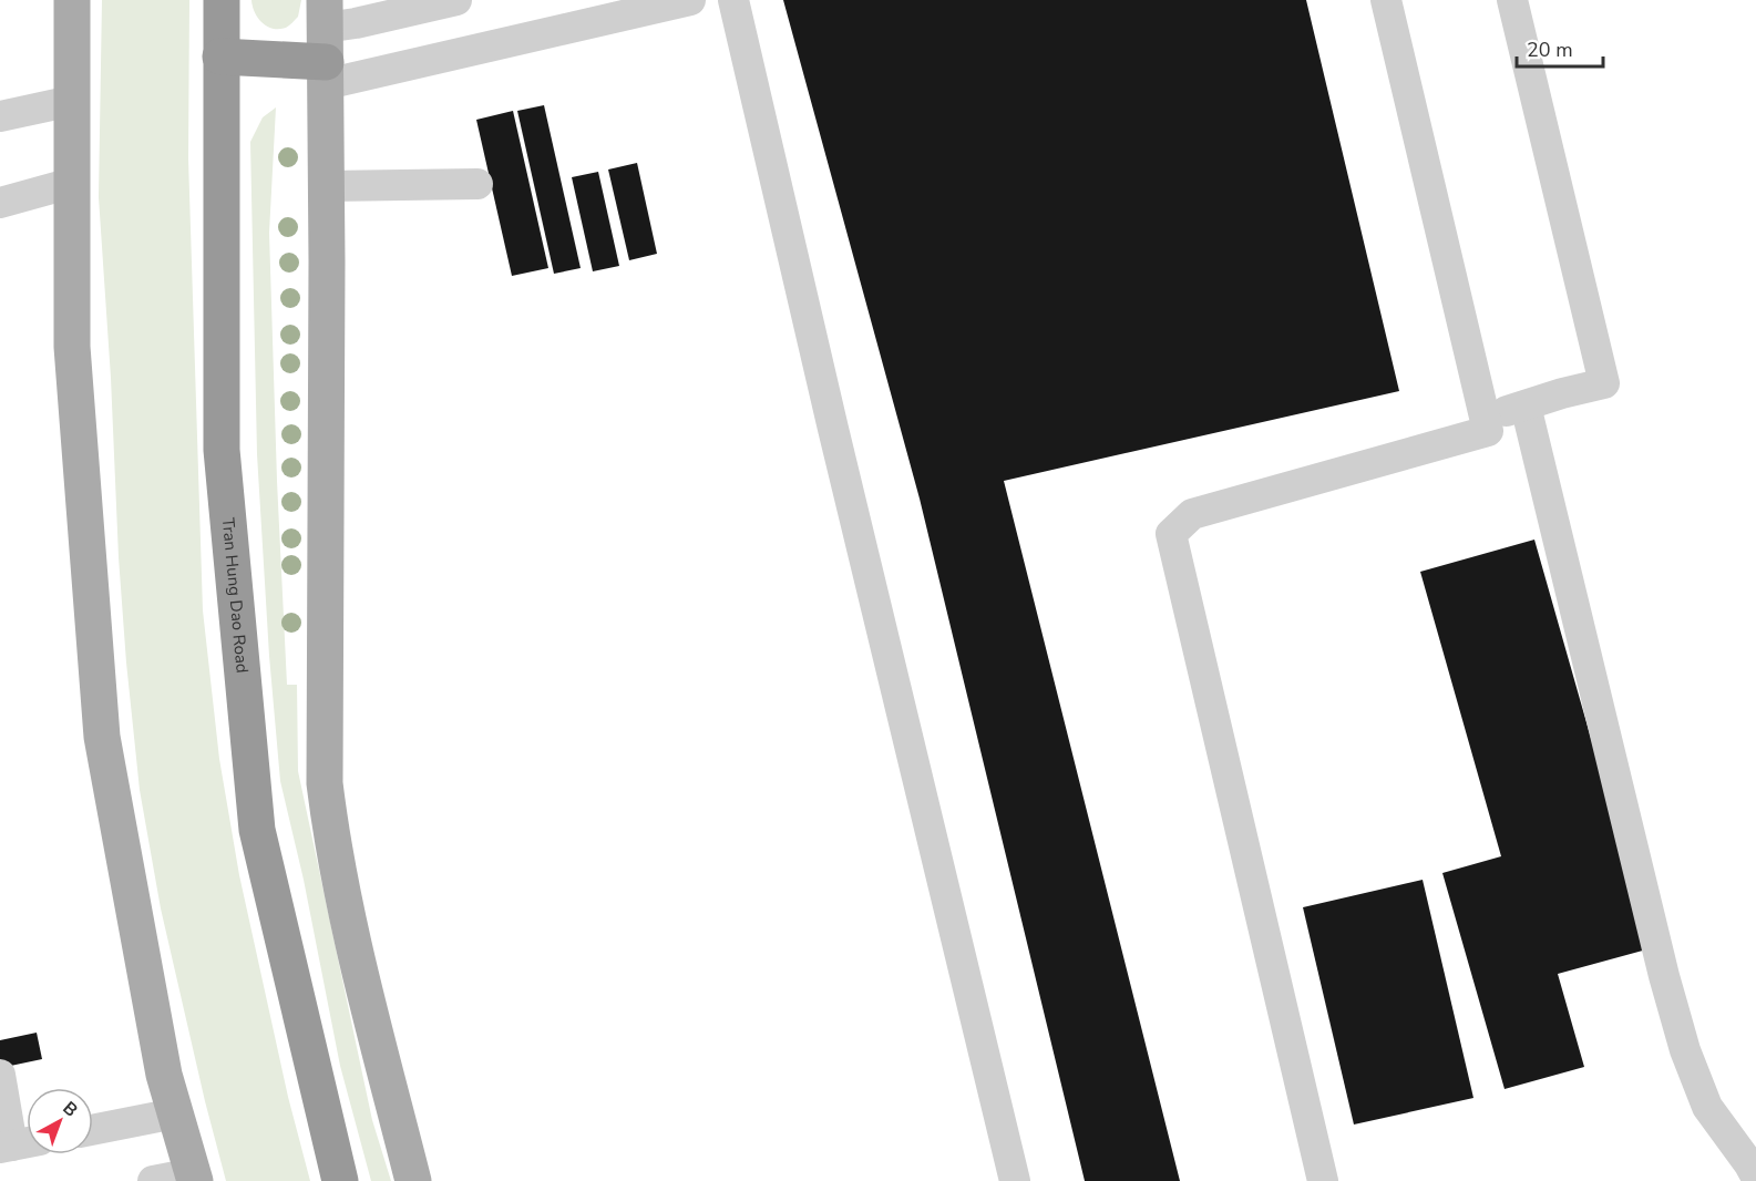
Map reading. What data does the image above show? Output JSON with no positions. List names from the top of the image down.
{
  "streets": {
    "highway": ["Tran Hung Dao Road"]
  },
  "scale_bar": "20 m",
  "north": "top right"
}
